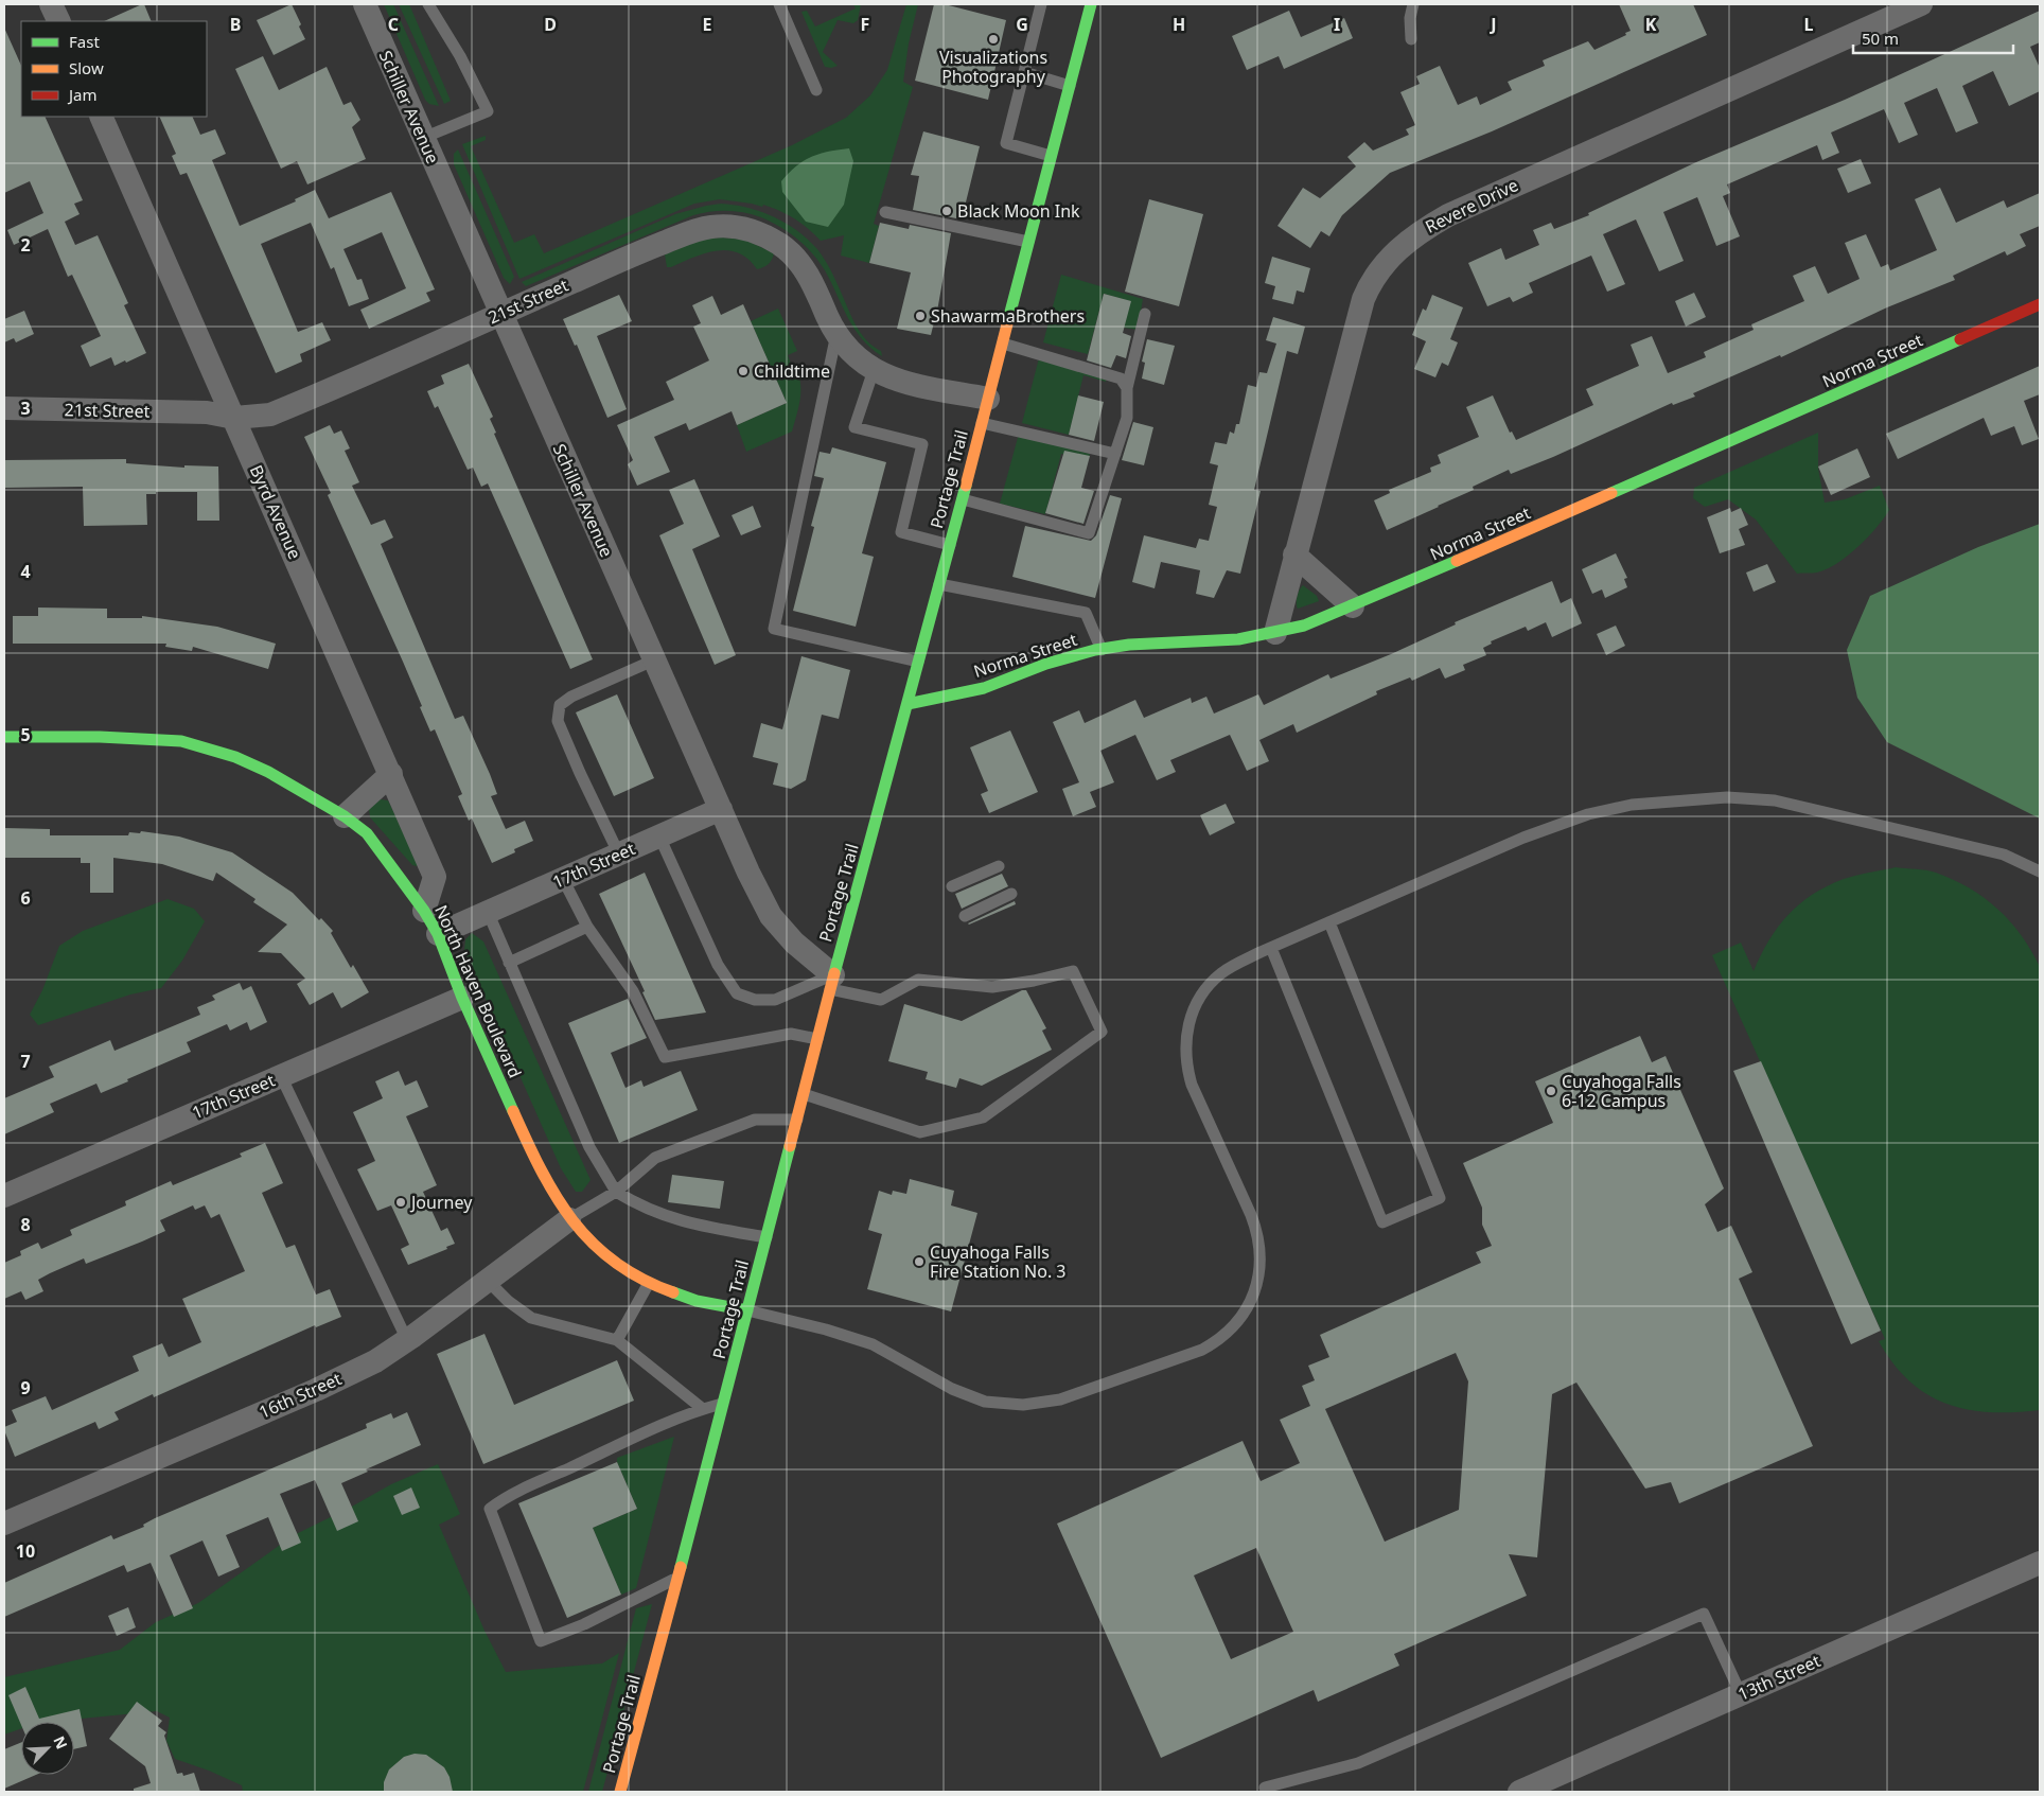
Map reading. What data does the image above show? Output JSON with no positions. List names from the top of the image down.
{
  "streets": {
    "street": [
      "Schiller Avenue",
      "Revere Drive",
      "21st Street",
      "Norma Street",
      "Portage Trail",
      "Byrd Avenue",
      "17th Street",
      "North Haven Boulevard",
      "16th Street",
      "13th Street"
    ]
  },
  "crossings": [
    ["Schiller Avenue", "21st Street"],
    ["Schiller Avenue", "Portage Trail"],
    ["Schiller Avenue", "17th Street"],
    ["Revere Drive", "Norma Street"],
    ["21st Street", "Portage Trail"],
    ["21st Street", "Byrd Avenue"],
    ["Norma Street", "Portage Trail"],
    ["Portage Trail", "North Haven Boulevard"],
    ["Byrd Avenue", "North Haven Boulevard"],
    ["17th Street", "North Haven Boulevard"],
    ["North Haven Boulevard", "16th Street"]
  ],
  "places": [
    "Visualizations Photography",
    "Black Moon Ink",
    "ShawarmaBrothers",
    "Childtime",
    "Cuyahoga Falls 6-12 Campus",
    "Journey",
    "Cuyahoga Falls Fire Station No. 3"
  ],
  "legend": ["Fast", "Slow", "Jam"],
  "scale_bar": "50 m",
  "north": "top right",
  "grid": {
    "columns": [
      "B",
      "C",
      "D",
      "E",
      "F",
      "G",
      "H",
      "I",
      "J",
      "K",
      "L"
    ],
    "rows": [
      "2",
      "3",
      "4",
      "5",
      "6",
      "7",
      "8",
      "9",
      "10"
    ]
  }
}
